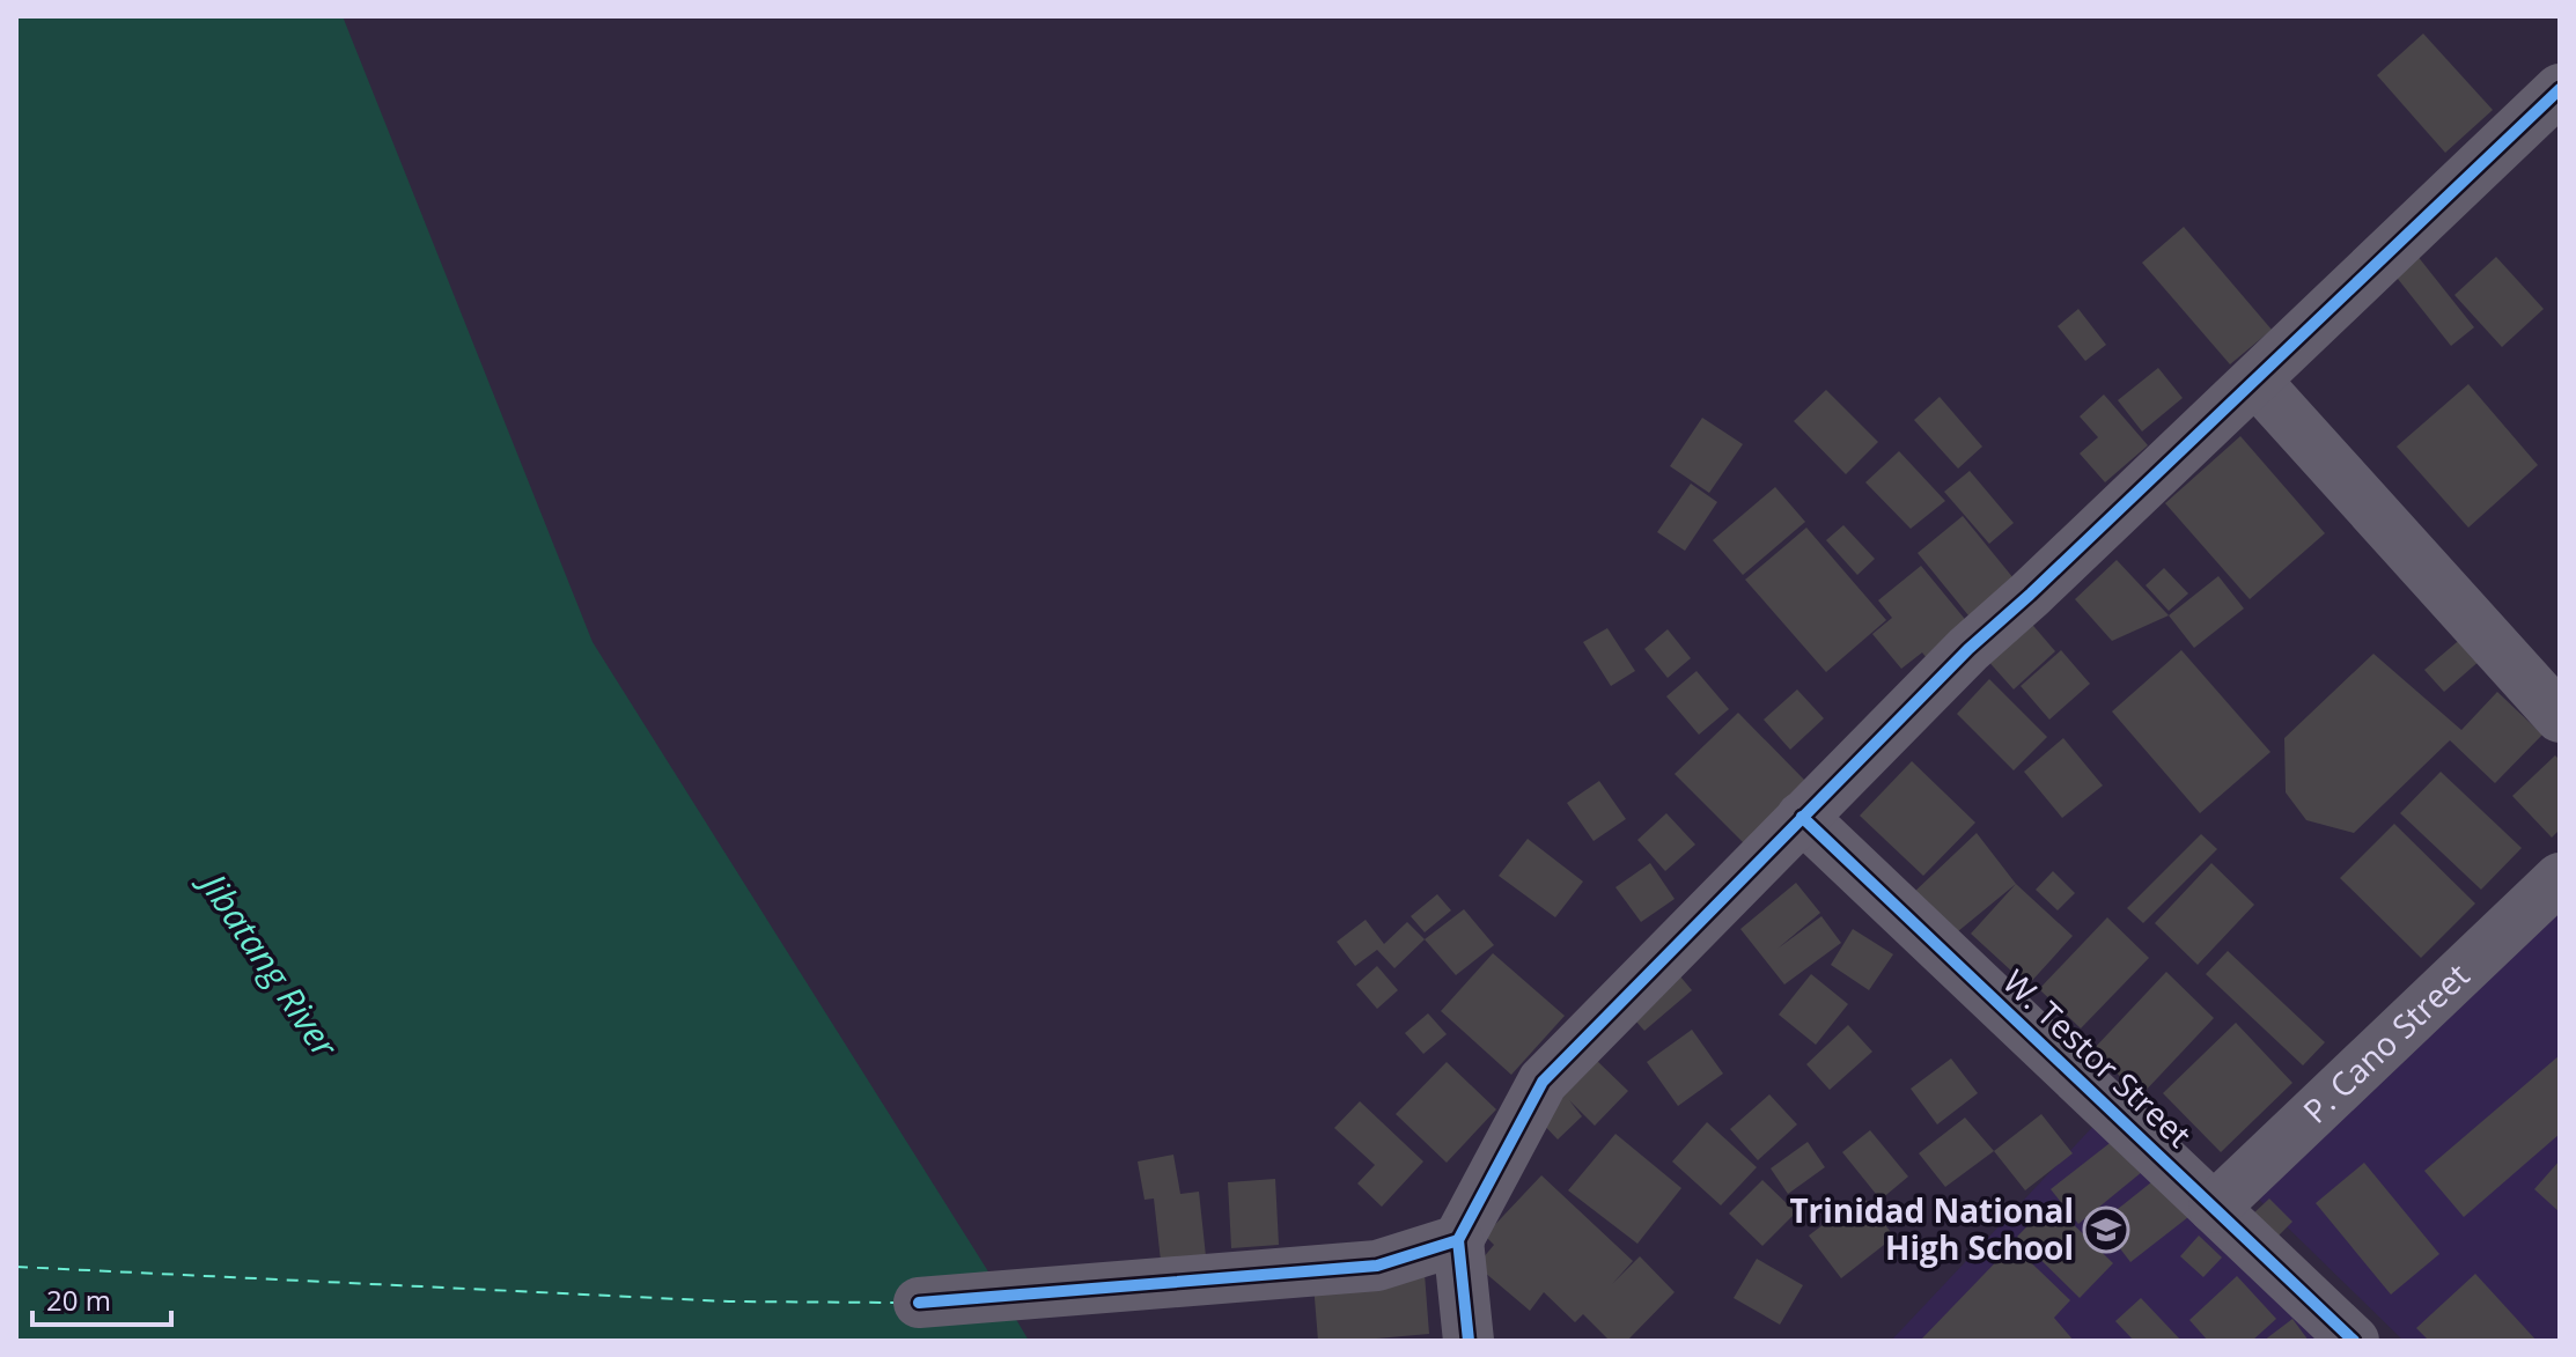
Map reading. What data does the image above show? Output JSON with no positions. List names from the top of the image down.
{
  "streets": {
    "street": ["P. Cano Street", "W. Testor Street"]
  },
  "crossings": [
    ["P. Cano Street", "W. Testor Street"]
  ],
  "water": ["Jibatang River"],
  "places": {
    "school or university": ["Trinidad National High School"]
  },
  "scale_bar": "20 m"
}
